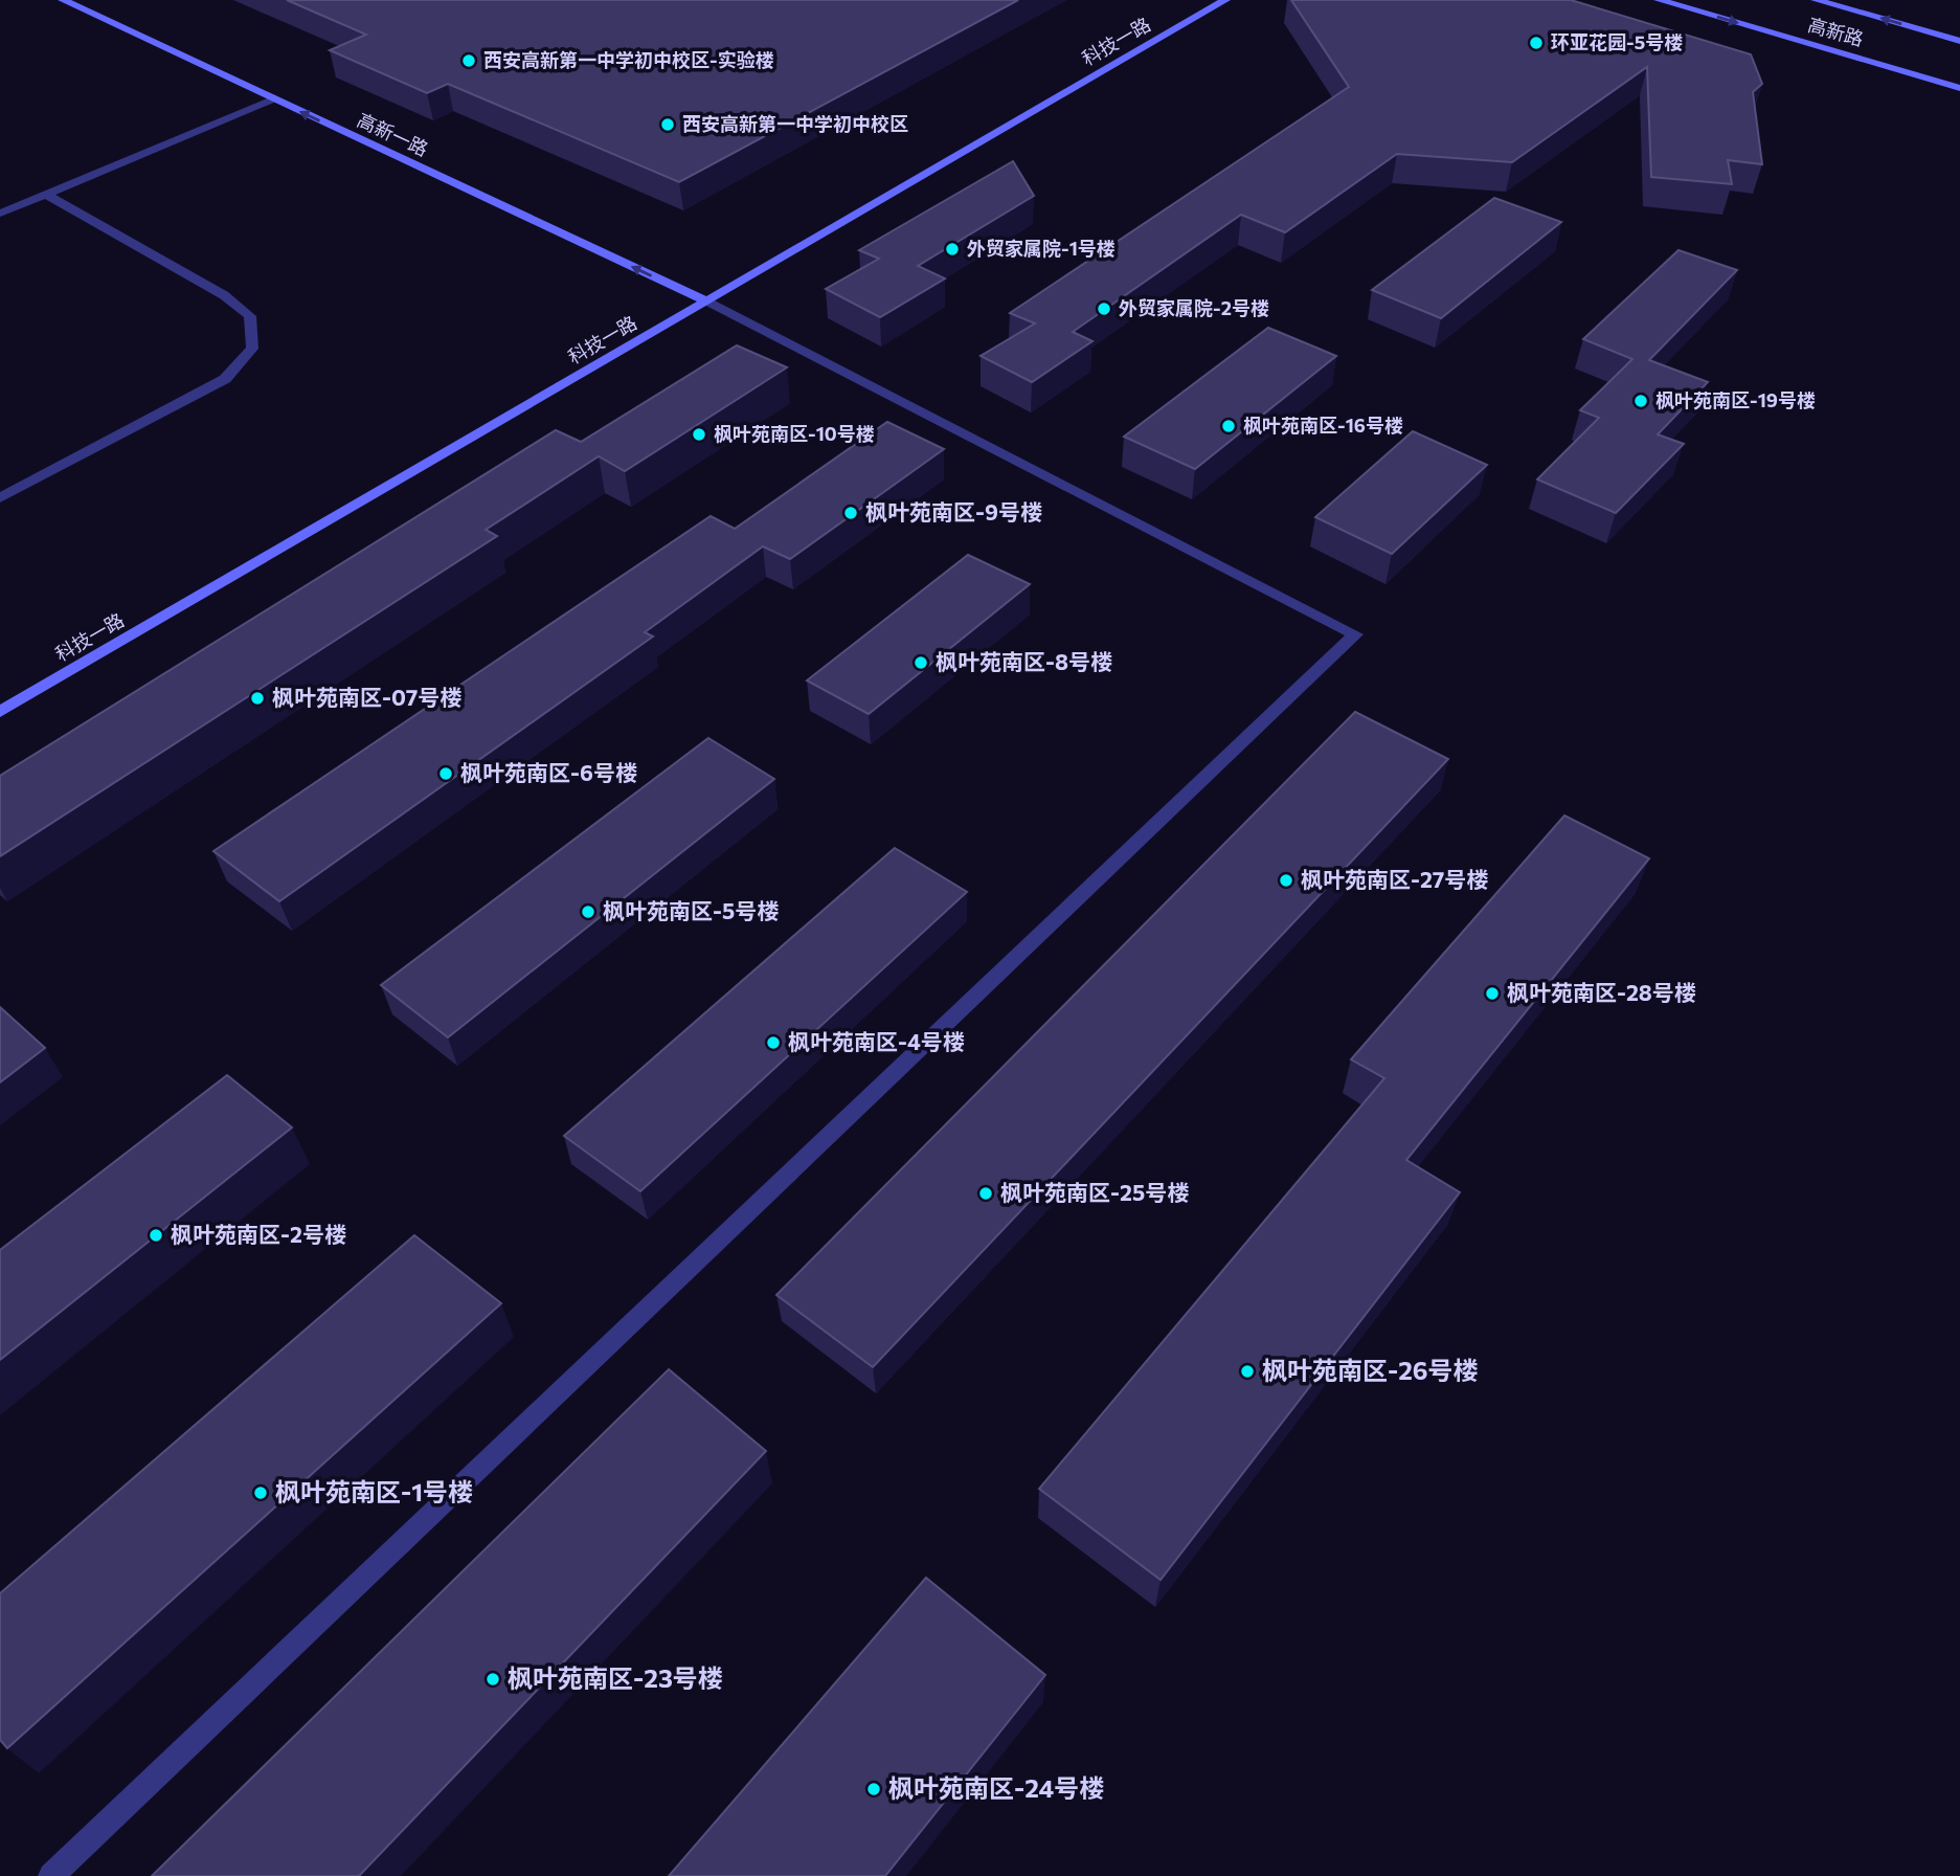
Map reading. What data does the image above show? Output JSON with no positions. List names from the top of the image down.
{
  "streets": {
    "street": ["高新路", "科技一路", "高新一路"]
  },
  "crossings": [
    ["科技一路", "高新一路"]
  ],
  "one_way": ["高新一路"],
  "places": [
    "环亚花园-5号楼",
    "西安高新第一中学初中校区-实验楼",
    "西安高新第一中学初中校区",
    "外贸家属院-1号楼",
    "外贸家属院-2号楼",
    "枫叶苑南区-19号楼",
    "枫叶苑南区-16号楼",
    "枫叶苑南区-10号楼",
    "枫叶苑南区-9号楼",
    "枫叶苑南区-8号楼",
    "枫叶苑南区-07号楼",
    "枫叶苑南区-6号楼",
    "枫叶苑南区-27号楼",
    "枫叶苑南区-5号楼",
    "枫叶苑南区-28号楼",
    "枫叶苑南区-4号楼",
    "枫叶苑南区-25号楼",
    "枫叶苑南区-2号楼",
    "枫叶苑南区-26号楼",
    "枫叶苑南区-1号楼",
    "枫叶苑南区-23号楼",
    "枫叶苑南区-24号楼"
  ]
}
